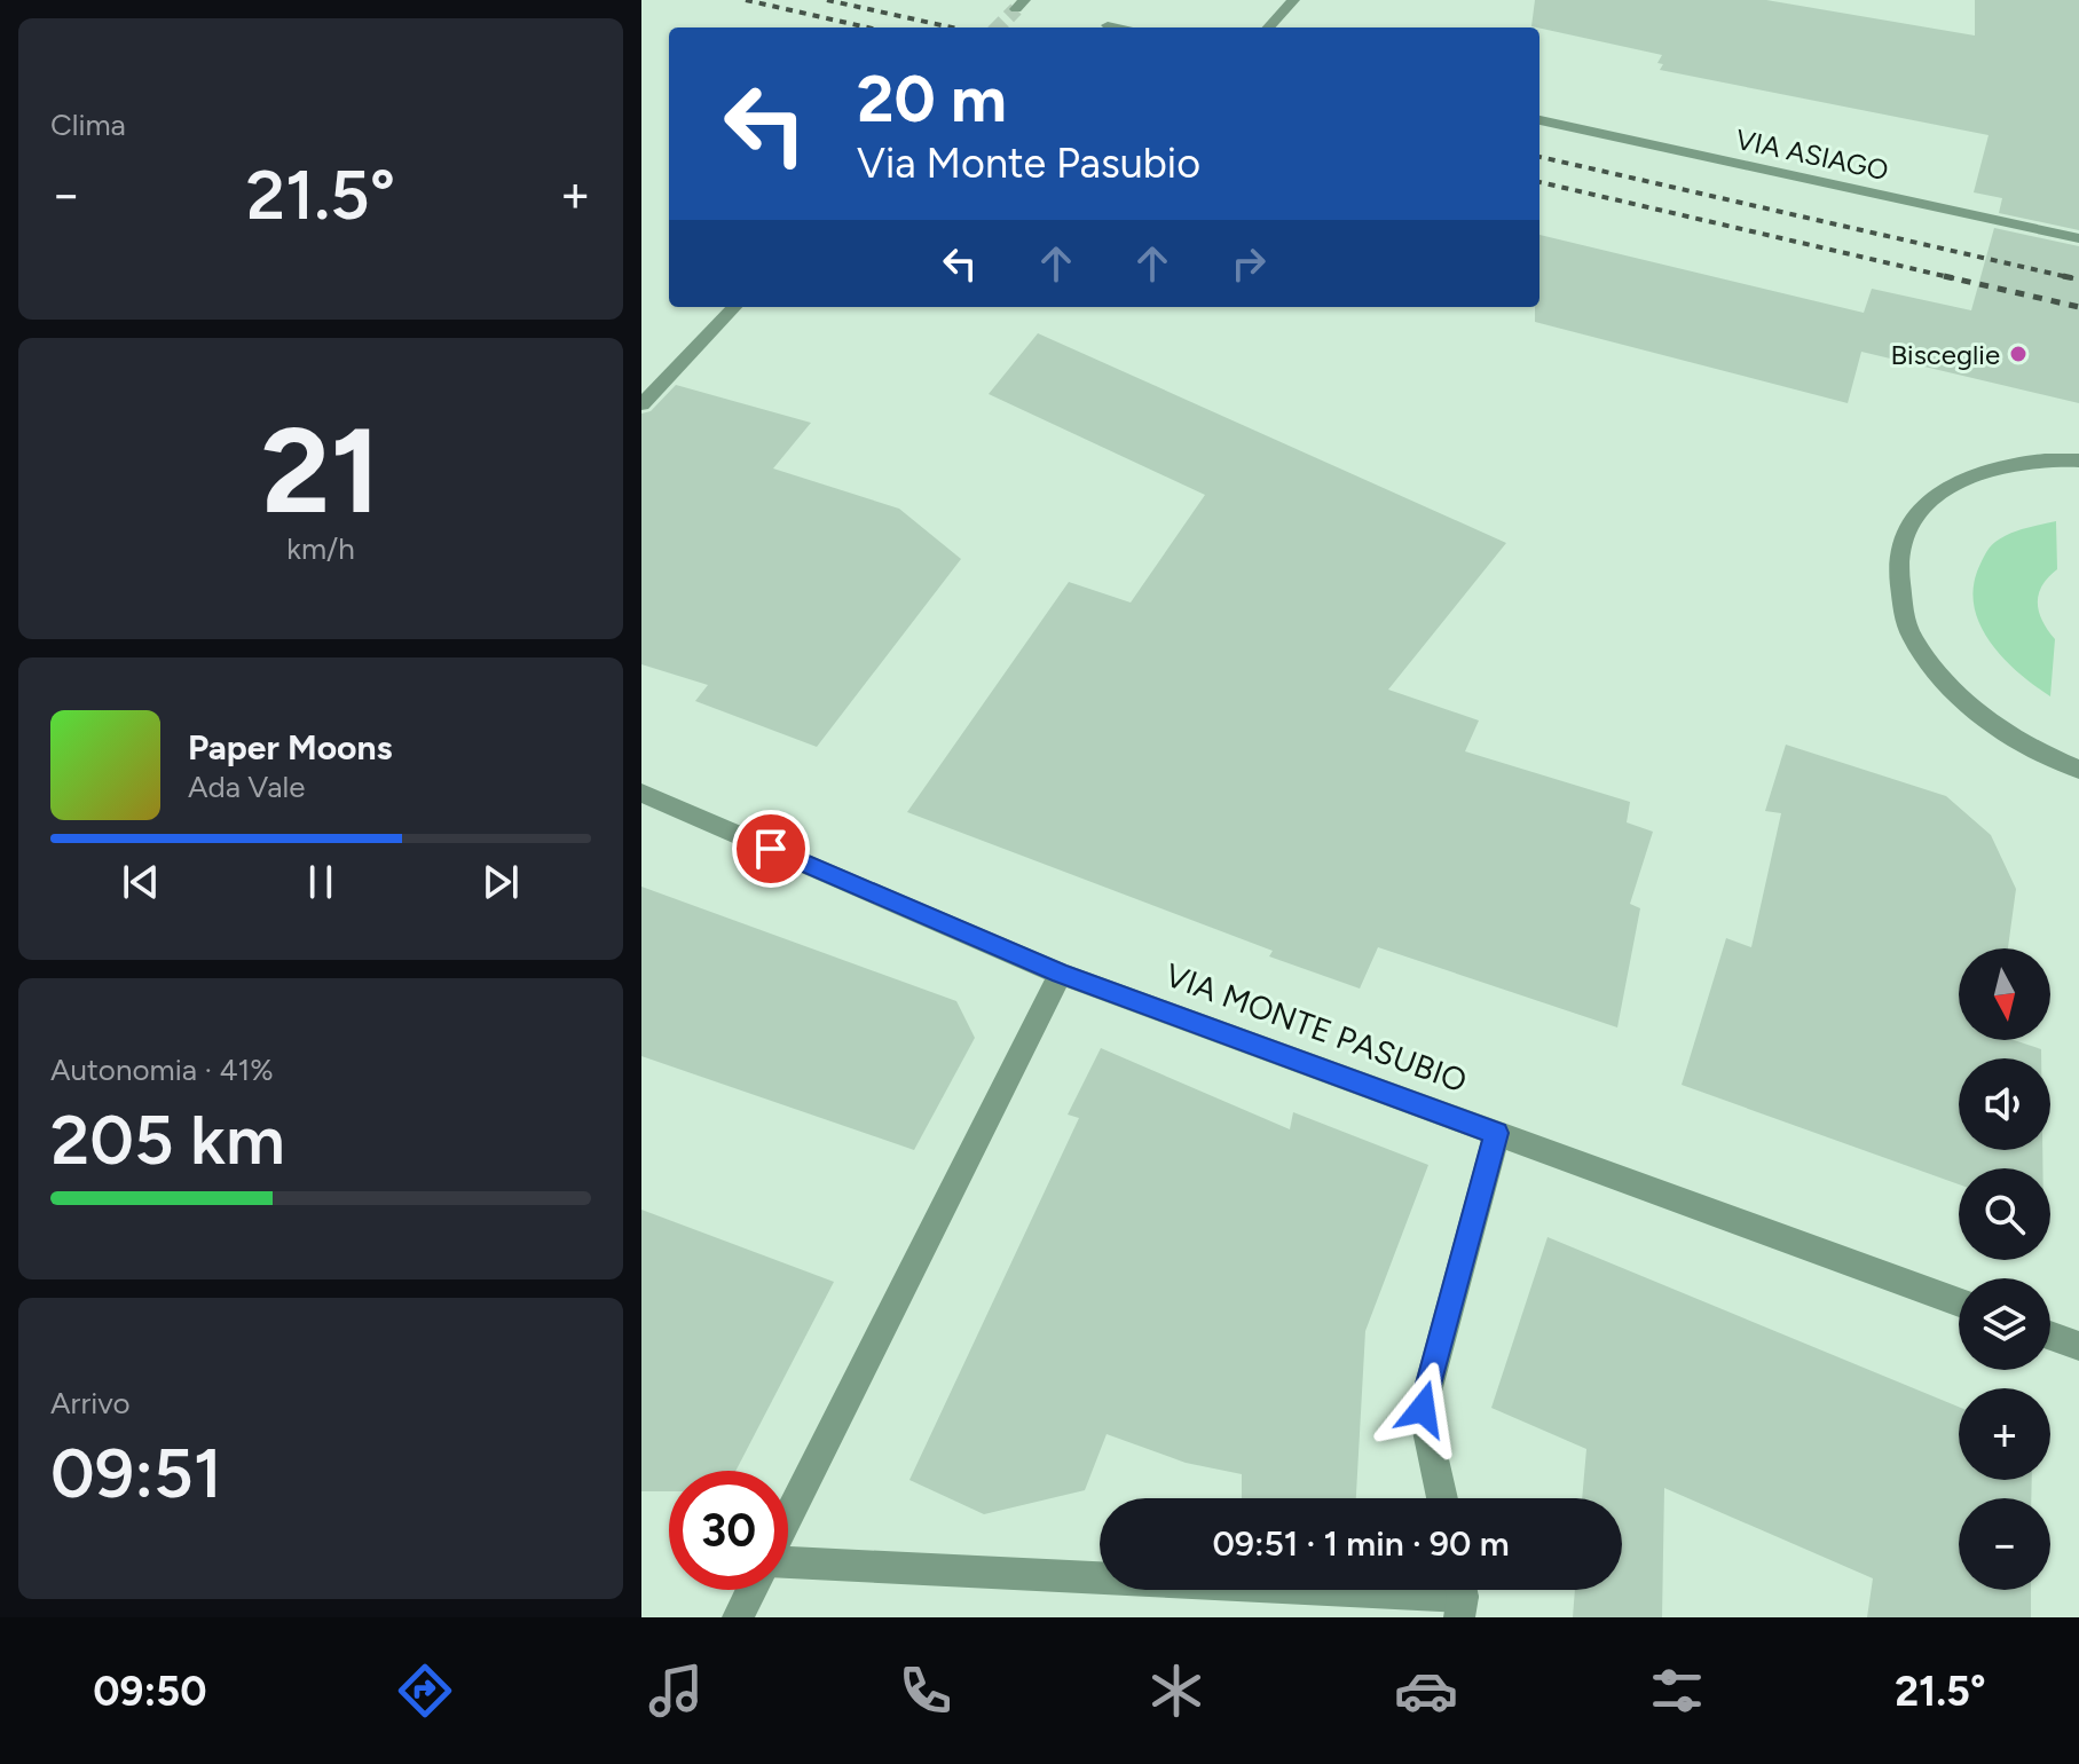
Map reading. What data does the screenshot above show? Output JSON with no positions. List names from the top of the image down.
{
  "streets": {
    "street": ["VIA ASIAGO", "VIA MONTE PASUBIO"]
  },
  "places": ["Bisceglie"],
  "north": "bottom",
  "page": {
    "tile": [
      "Clima",
      ["21", "km/h"],
      ["Autonomia · 41%", "205 km"],
      ["Arrivo", "09:51"]
    ],
    "turn": ["20 m", "Via Monte Pasubio"],
    "heat": ["−", "21.5°", "+"],
    "song": ["Paper Moons", "Ada Vale"],
    "map_buttons": ["+", "−"],
    "limit": "30",
    "trip": "09:51 · 1 min · 90 m",
    "tabs": ["09:50", "21.5°"]
  }
}
